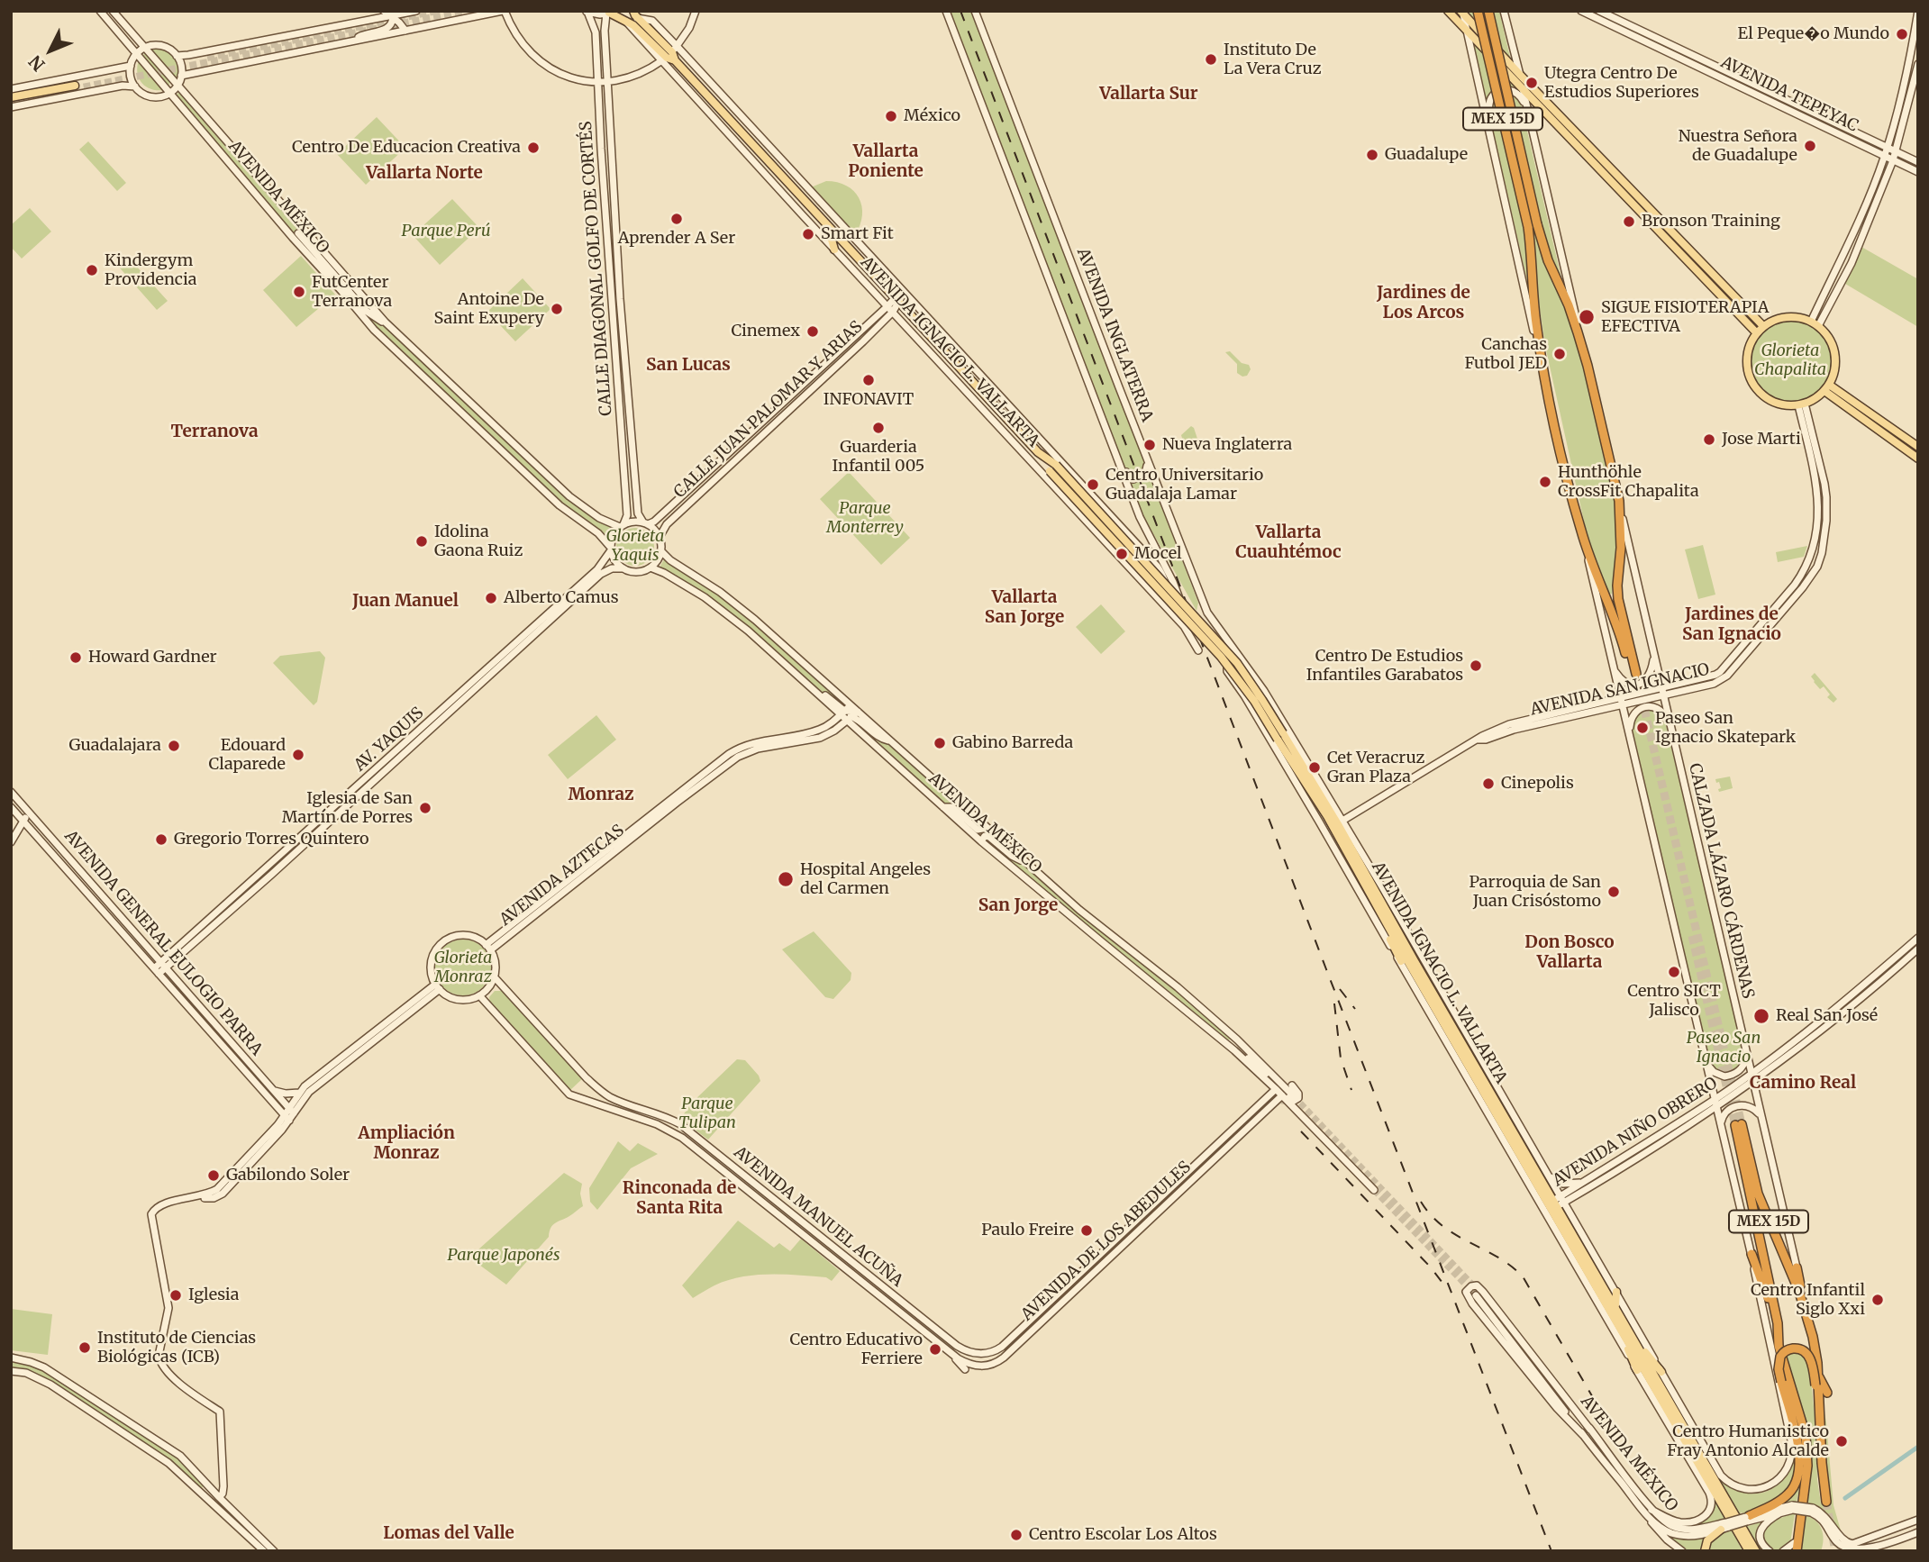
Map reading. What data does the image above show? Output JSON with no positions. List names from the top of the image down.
{
  "streets": {
    "highway": ["MEX 15D", "CALZADA LÁZARO CÁRDENAS"],
    "main road": ["AVENIDA IGNACIO L. VALLARTA"],
    "street": [
      "AVENIDA TEPEYAC",
      "AVENIDA MÉXICO",
      "CALLE DIAGONAL GOLFO DE CORTÉS",
      "AVENIDA INGLATERRA",
      "CALLE JUAN PALOMAR Y ARIAS",
      "AVENIDA SAN IGNACIO",
      "AV. YAQUIS",
      "AVENIDA AZTECAS",
      "AVENIDA GENERAL EULOGIO PARRA",
      "AVENIDA NIÑO OBRERO",
      "AVENIDA MANUEL ACUÑA",
      "AVENIDA DE LOS ABEDULES"
    ]
  },
  "crossings": [
    ["AVENIDA MÉXICO", "CALLE DIAGONAL GOLFO DE CORTÉS"],
    ["AVENIDA MÉXICO", "AVENIDA IGNACIO L. VALLARTA"],
    ["AVENIDA MÉXICO", "CALLE JUAN PALOMAR Y ARIAS"],
    ["AVENIDA MÉXICO", "AV. YAQUIS"],
    ["AVENIDA MÉXICO", "AVENIDA AZTECAS"],
    ["AVENIDA MÉXICO", "AVENIDA DE LOS ABEDULES"],
    ["CALLE DIAGONAL GOLFO DE CORTÉS", "AVENIDA IGNACIO L. VALLARTA"],
    ["CALLE DIAGONAL GOLFO DE CORTÉS", "CALLE JUAN PALOMAR Y ARIAS"],
    ["CALLE DIAGONAL GOLFO DE CORTÉS", "AV. YAQUIS"],
    ["AVENIDA INGLATERRA", "AVENIDA IGNACIO L. VALLARTA"],
    ["AVENIDA IGNACIO L. VALLARTA", "CALLE JUAN PALOMAR Y ARIAS"],
    ["AVENIDA IGNACIO L. VALLARTA", "AVENIDA SAN IGNACIO"],
    ["AVENIDA IGNACIO L. VALLARTA", "CALZADA LÁZARO CÁRDENAS"],
    ["AVENIDA IGNACIO L. VALLARTA", "AVENIDA NIÑO OBRERO"],
    ["CALLE JUAN PALOMAR Y ARIAS", "AV. YAQUIS"],
    ["AVENIDA SAN IGNACIO", "CALZADA LÁZARO CÁRDENAS"],
    ["AV. YAQUIS", "AVENIDA GENERAL EULOGIO PARRA"],
    ["AVENIDA AZTECAS", "AVENIDA MANUEL ACUÑA"],
    ["CALZADA LÁZARO CÁRDENAS", "AVENIDA NIÑO OBRERO"],
    ["AVENIDA MANUEL ACUÑA", "AVENIDA DE LOS ABEDULES"]
  ],
  "districts": [
    "Vallarta Sur",
    "Vallarta Poniente",
    "Vallarta Norte",
    "Jardines de Los Arcos",
    "San Lucas",
    "Terranova",
    "Vallarta Cuauhtémoc",
    "Vallarta San Jorge",
    "Juan Manuel",
    "Jardines de San Ignacio",
    "Monraz",
    "San Jorge",
    "Don Bosco Vallarta",
    "Camino Real",
    "Ampliación Monraz",
    "Rinconada de Santa Rita",
    "Lomas del Valle"
  ],
  "parks": [
    "Parque Perú",
    "Glorieta Chapalita",
    "Parque Monterrey",
    "Glorieta Yaquis",
    "Glorieta Monraz",
    "Paseo San Ignacio",
    "Parque Tulipan",
    "Parque Japonés"
  ],
  "places": [
    "El Peque�o Mundo",
    "Instituto De La Vera Cruz",
    "Utegra Centro De Estudios Superiores",
    "México",
    "Nuestra Señora de Guadalupe",
    "Centro De Educacion Creativa",
    "Guadalupe",
    "Aprender A Ser",
    "Bronson Training",
    "Smart Fit",
    "Kindergym Providencia",
    "FutCenter Terranova",
    "Antoine De Saint Exupery",
    "SIGUE FISIOTERAPIA EFECTIVA",
    "Cinemex",
    "Canchas Futbol JED",
    "INFONAVIT",
    "Guarderia Infantil 005",
    "Jose Marti",
    "Nueva Inglaterra",
    "Hunthöhle CrossFit Chapalita",
    "Centro Universitario Guadalaja Lamar",
    "Idolina Gaona Ruiz",
    "Mocel",
    "Alberto Camus",
    "Howard Gardner",
    "Centro De Estudios Infantiles Garabatos",
    "Paseo San Ignacio Skatepark",
    "Gabino Barreda",
    "Guadalajara",
    "Edouard Claparede",
    "Cet Veracruz Gran Plaza",
    "Cinepolis",
    "Iglesia de San Martín de Porres",
    "Gregorio Torres Quintero",
    "Hospital Angeles del Carmen",
    "Parroquia de San Juan Crisóstomo",
    "Centro SICT Jalisco",
    "Real San José",
    "Gabilondo Soler",
    "Paulo Freire",
    "Iglesia",
    "Centro Infantil Siglo Xxi",
    "Instituto de Ciencias Biológicas (ICB)",
    "Centro Educativo Ferriere",
    "Centro Humanistico Fray Antonio Alcalde",
    "Centro Escolar Los Altos"
  ],
  "north": "bottom left"
}
